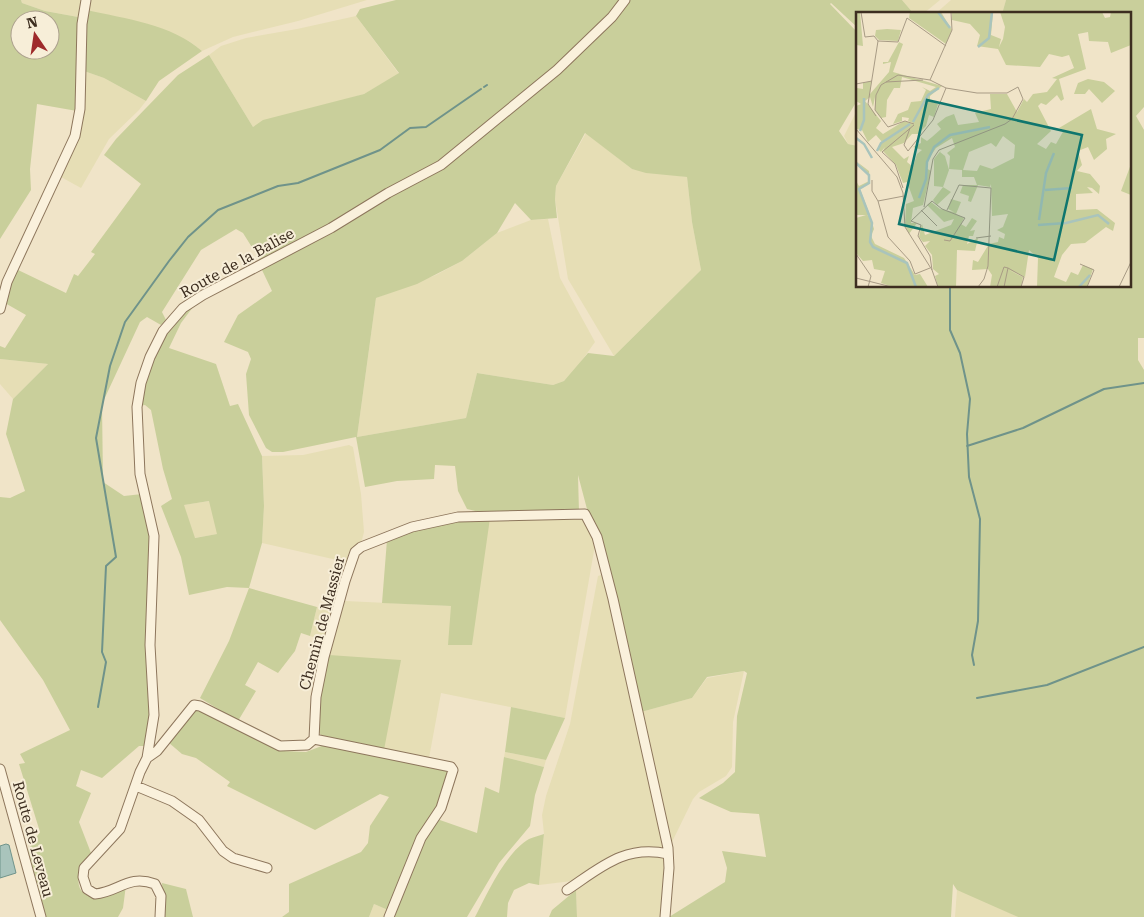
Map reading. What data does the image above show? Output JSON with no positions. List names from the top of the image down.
{
  "streets": {
    "street": ["Route de la Balise", "Chemin de Massier", "Route de Leveau"]
  },
  "north": "top"
}
